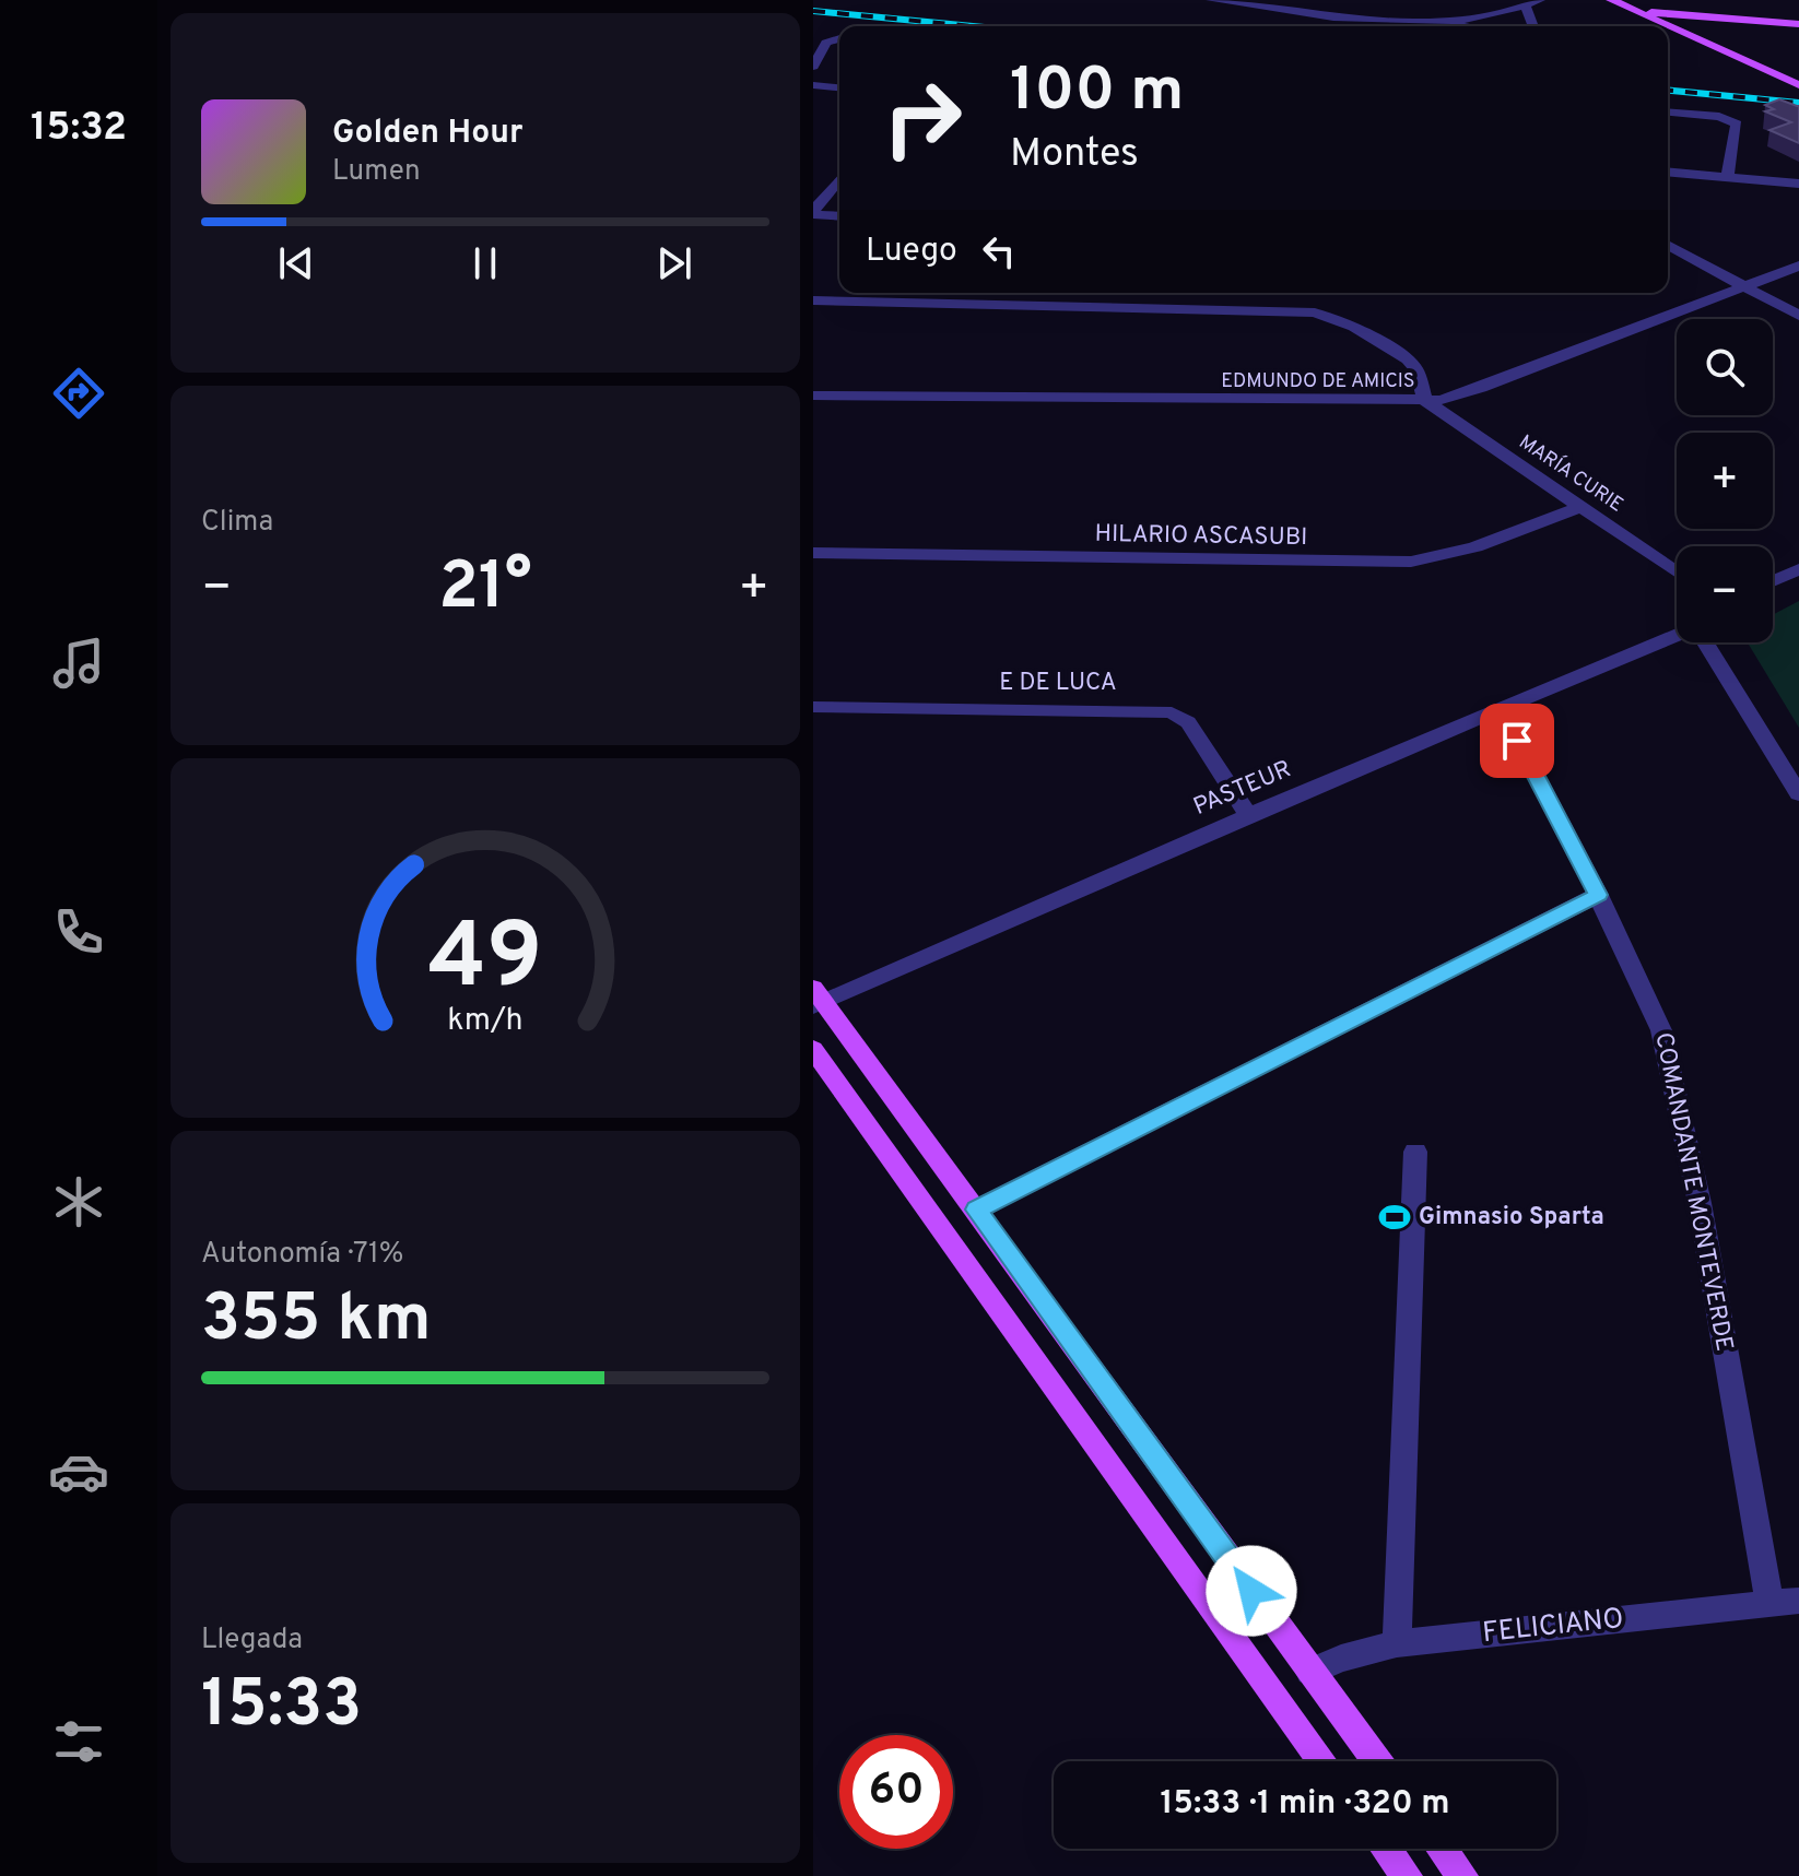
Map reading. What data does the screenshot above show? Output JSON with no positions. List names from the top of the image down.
{
  "streets": {
    "street": [
      "EDMUNDO DE AMICIS",
      "MARÍA CURIE",
      "HILARIO ASCASUBI",
      "E DE LUCA",
      "PASTEUR",
      "COMANDANTE MONTEVERDE",
      "FELICIANO"
    ]
  },
  "crossings": [
    ["EDMUNDO DE AMICIS", "MARÍA CURIE"],
    ["MARÍA CURIE", "HILARIO ASCASUBI"],
    ["E DE LUCA", "PASTEUR"],
    ["PASTEUR", "COMANDANTE MONTEVERDE"],
    ["COMANDANTE MONTEVERDE", "FELICIANO"]
  ],
  "places": {
    "sports": ["Gimnasio Sparta"]
  },
  "page": {
    "tabs": "15:32",
    "turn": ["100 m", "Montes"],
    "song": ["Golden Hour", "Lumen"],
    "then": "Luego",
    "map_buttons": ["+", "−"],
    "tile": [
      "Clima",
      ["Autonomía · 71%", "355 km"],
      ["Llegada", "15:33"]
    ],
    "heat": ["−", "21°", "+"],
    "limit": "60",
    "trip": "15:33 · 1 min · 320 m",
    "gauge": ["49", "km/h"]
  }
}
